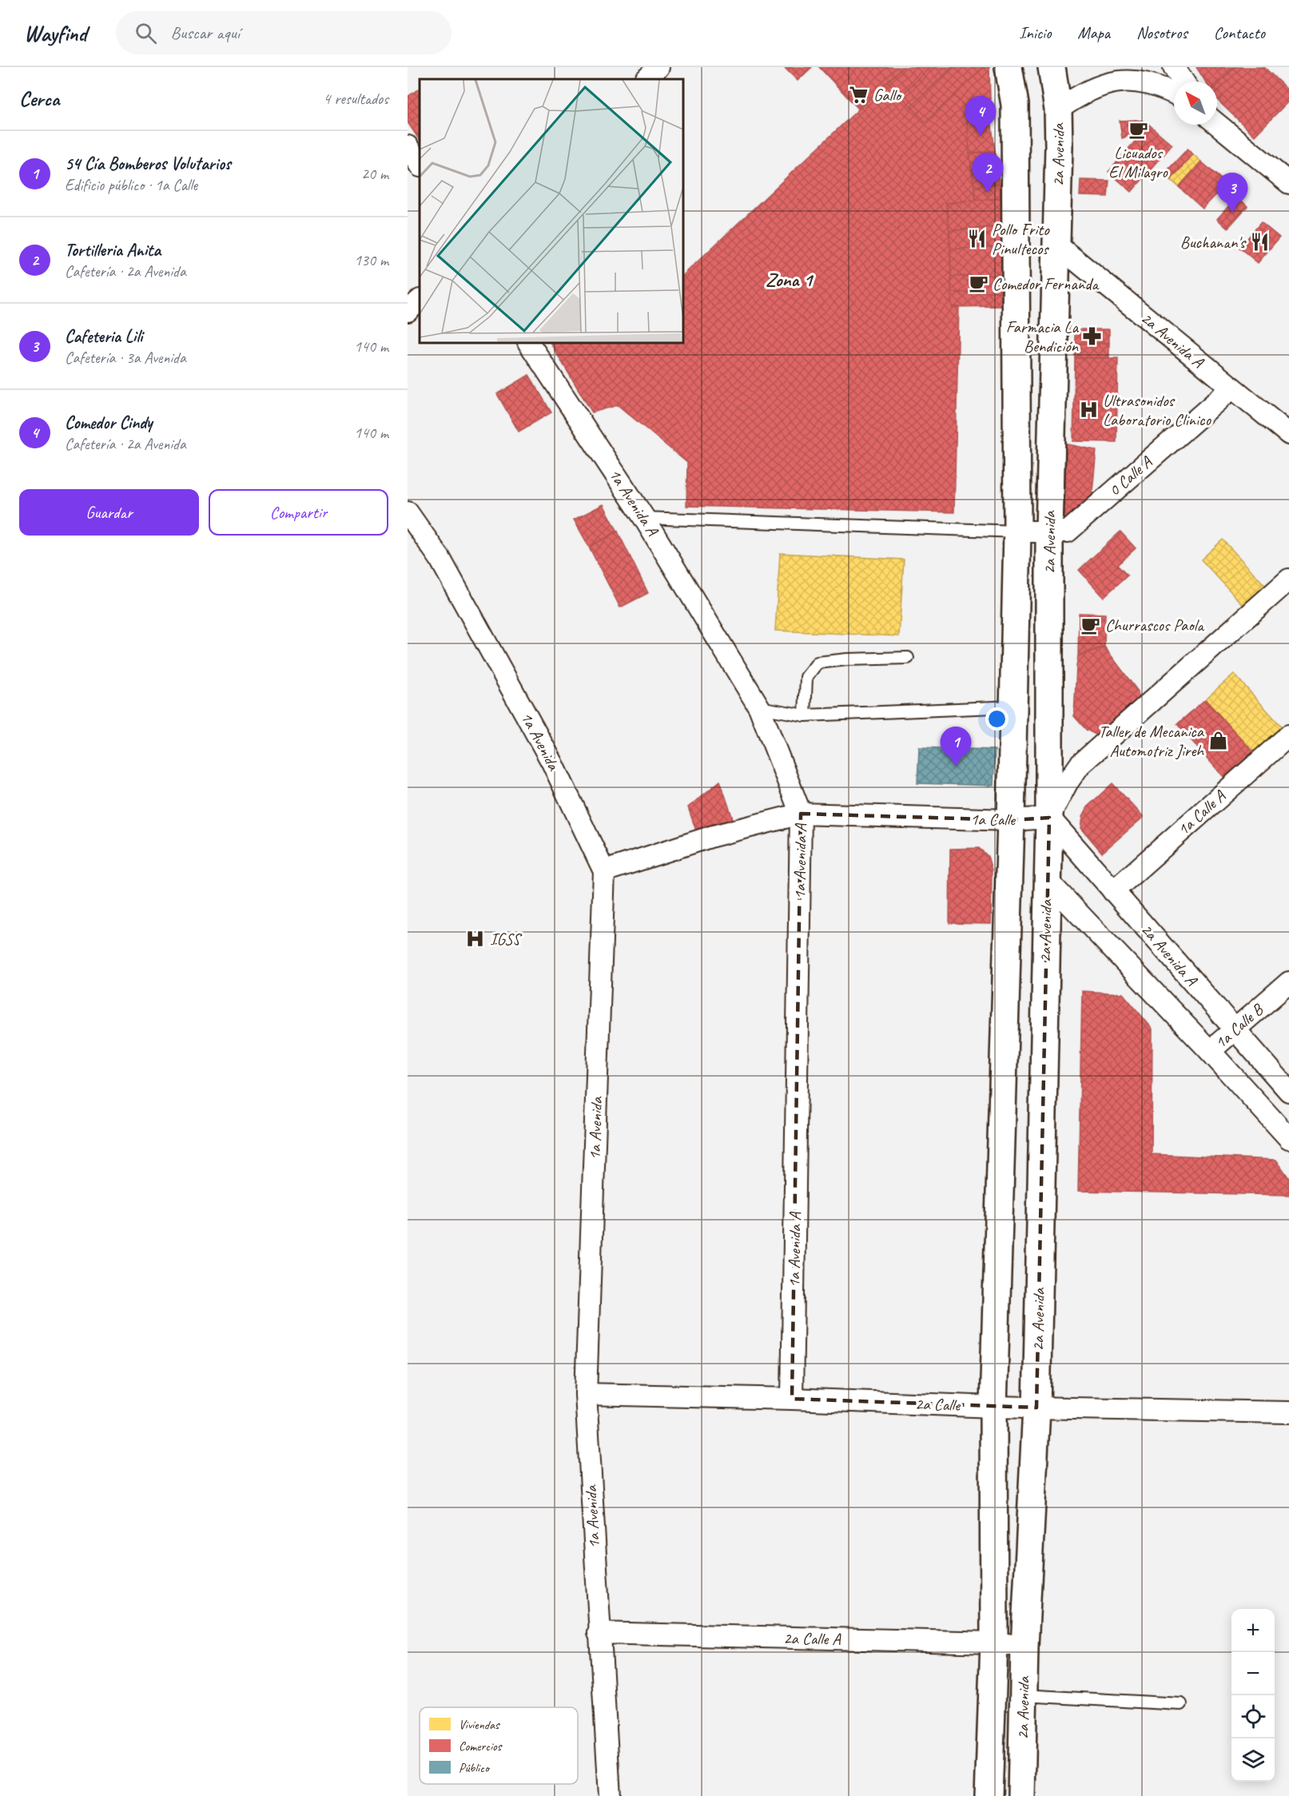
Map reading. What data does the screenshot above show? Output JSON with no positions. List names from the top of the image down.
{
  "streets": {
    "street": [
      "2a Avenida",
      "2a Avenida A",
      "0 Calle A",
      "1a Avenida A",
      "1a Avenida",
      "1a Calle A",
      "1a Calle",
      "1a Calle B",
      "2a Calle",
      "2a Calle A"
    ]
  },
  "crossings": [
    ["2a Avenida", "2a Avenida A"],
    ["2a Avenida", "0 Calle A"],
    ["2a Avenida", "1a Calle"],
    ["2a Avenida", "2a Calle"],
    ["2a Avenida", "2a Calle A"],
    ["2a Avenida A", "0 Calle A"],
    ["2a Avenida A", "1a Calle A"],
    ["2a Avenida A", "1a Calle"],
    ["2a Avenida A", "1a Calle B"],
    ["1a Avenida A", "1a Calle"],
    ["1a Avenida A", "2a Calle"],
    ["1a Avenida", "1a Calle"],
    ["1a Avenida", "2a Calle"],
    ["1a Avenida", "2a Calle A"]
  ],
  "districts": ["Zona 1"],
  "places": {
    "supermarket": ["Gallo"],
    "cafe": ["Licuados El Milagro", "Comedor Fernanda", "Churrascos Paola"],
    "restaurant": ["Pollo Frito Pinultecos", "Buchanan's"],
    "pharmacy": ["Farmacia La Bendición"],
    "hospital": ["Ultrasonidos Laboratorio Clinico", "IGSS"],
    "shop": ["Taller de Mecanica Automotriz Jireh"]
  },
  "legend": ["Viviendas", "Comercios", "Público"],
  "north": "top left",
  "page": {
    "header": "Wayfind",
    "search": "Buscar aquí",
    "nav": [
      "Inicio",
      "Mapa",
      "Nosotros",
      "Contacto"
    ],
    "heading": ["Cerca", "4 resultados"],
    "pins": [
      "4",
      "2",
      "3",
      "1"
    ],
    "list": [
      {
        "mark": "1",
        "name": "54 Cía Bomberos Volutarios",
        "note": "Edificio público · 1a Calle",
        "value": "20 m"
      },
      {
        "mark": "2",
        "name": "Tortilleria Anita",
        "note": "Cafetería · 2a Avenida",
        "value": "130 m"
      },
      {
        "mark": "3",
        "name": "Cafeteria Lili",
        "note": "Cafetería · 3a Avenida",
        "value": "140 m"
      },
      {
        "mark": "4",
        "name": "Comedor Cindy",
        "note": "Cafetería · 2a Avenida",
        "value": "140 m"
      }
    ],
    "buttons": ["Guardar", "Compartir"],
    "map_buttons": ["+", "−"]
  }
}
